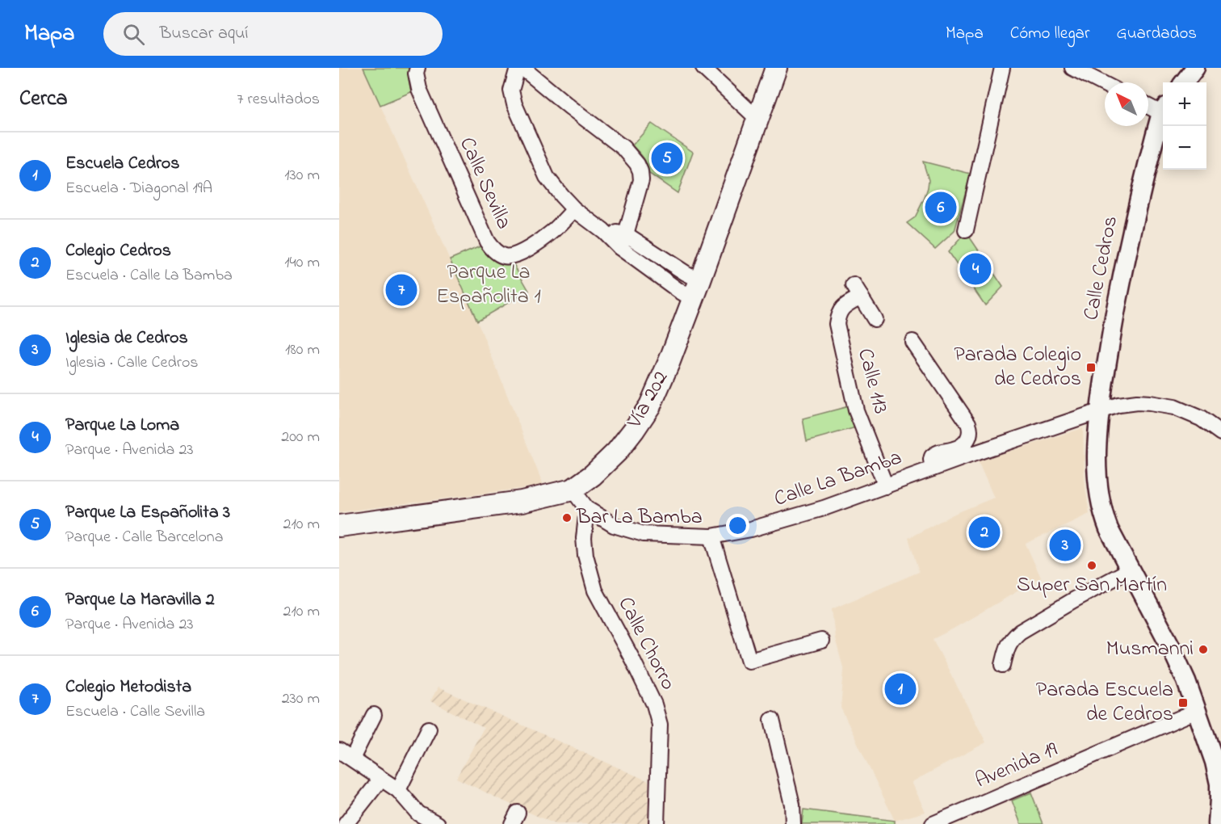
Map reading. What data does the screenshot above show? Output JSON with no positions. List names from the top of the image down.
{
  "streets": {
    "main road": ["Vía 202"],
    "street": [
      "Calle Sevilla",
      "Calle Cedros",
      "Calle 113",
      "Calle La Bamba",
      "Calle Chorro",
      "Avenida 19"
    ]
  },
  "crossings": [
    ["Calle Cedros", "Calle La Bamba"],
    ["Calle Cedros", "Avenida 19"],
    ["Calle 113", "Calle La Bamba"],
    ["Calle La Bamba", "Calle Chorro"]
  ],
  "parks": ["Parque La Españolita 1"],
  "places": {
    "transit": ["Parada Colegio de Cedros", "Parada Escuela de Cedros"],
    "other": ["Bar La Bamba", "Super San Martín", "Musmanni"]
  },
  "north": "top left",
  "page": {
    "header": "Mapa",
    "search": "Buscar aquí",
    "nav": ["Mapa", "Cómo llegar", "Guardados"],
    "heading": ["Cerca", "7 resultados"],
    "map_buttons": ["+", "−"],
    "list": [
      {
        "mark": "1",
        "name": "Escuela Cedros",
        "note": "Escuela · Diagonal 19A",
        "value": "130 m"
      },
      {
        "mark": "2",
        "name": "Colegio Cedros",
        "note": "Escuela · Calle La Bamba",
        "value": "140 m"
      },
      {
        "mark": "3",
        "name": "Iglesia de Cedros",
        "note": "Iglesia · Calle Cedros",
        "value": "180 m"
      },
      {
        "mark": "4",
        "name": "Parque La Loma",
        "note": "Parque · Avenida 23",
        "value": "200 m"
      },
      {
        "mark": "5",
        "name": "Parque La Españolita 3",
        "note": "Parque · Calle Barcelona",
        "value": "210 m"
      },
      {
        "mark": "6",
        "name": "Parque La Maravilla 2",
        "note": "Parque · Avenida 23",
        "value": "210 m"
      },
      {
        "mark": "7",
        "name": "Colegio Metodista",
        "note": "Escuela · Calle Sevilla",
        "value": "230 m"
      }
    ],
    "pins": [
      "5",
      "6",
      "4",
      "7",
      "2",
      "3",
      "1"
    ]
  }
}
